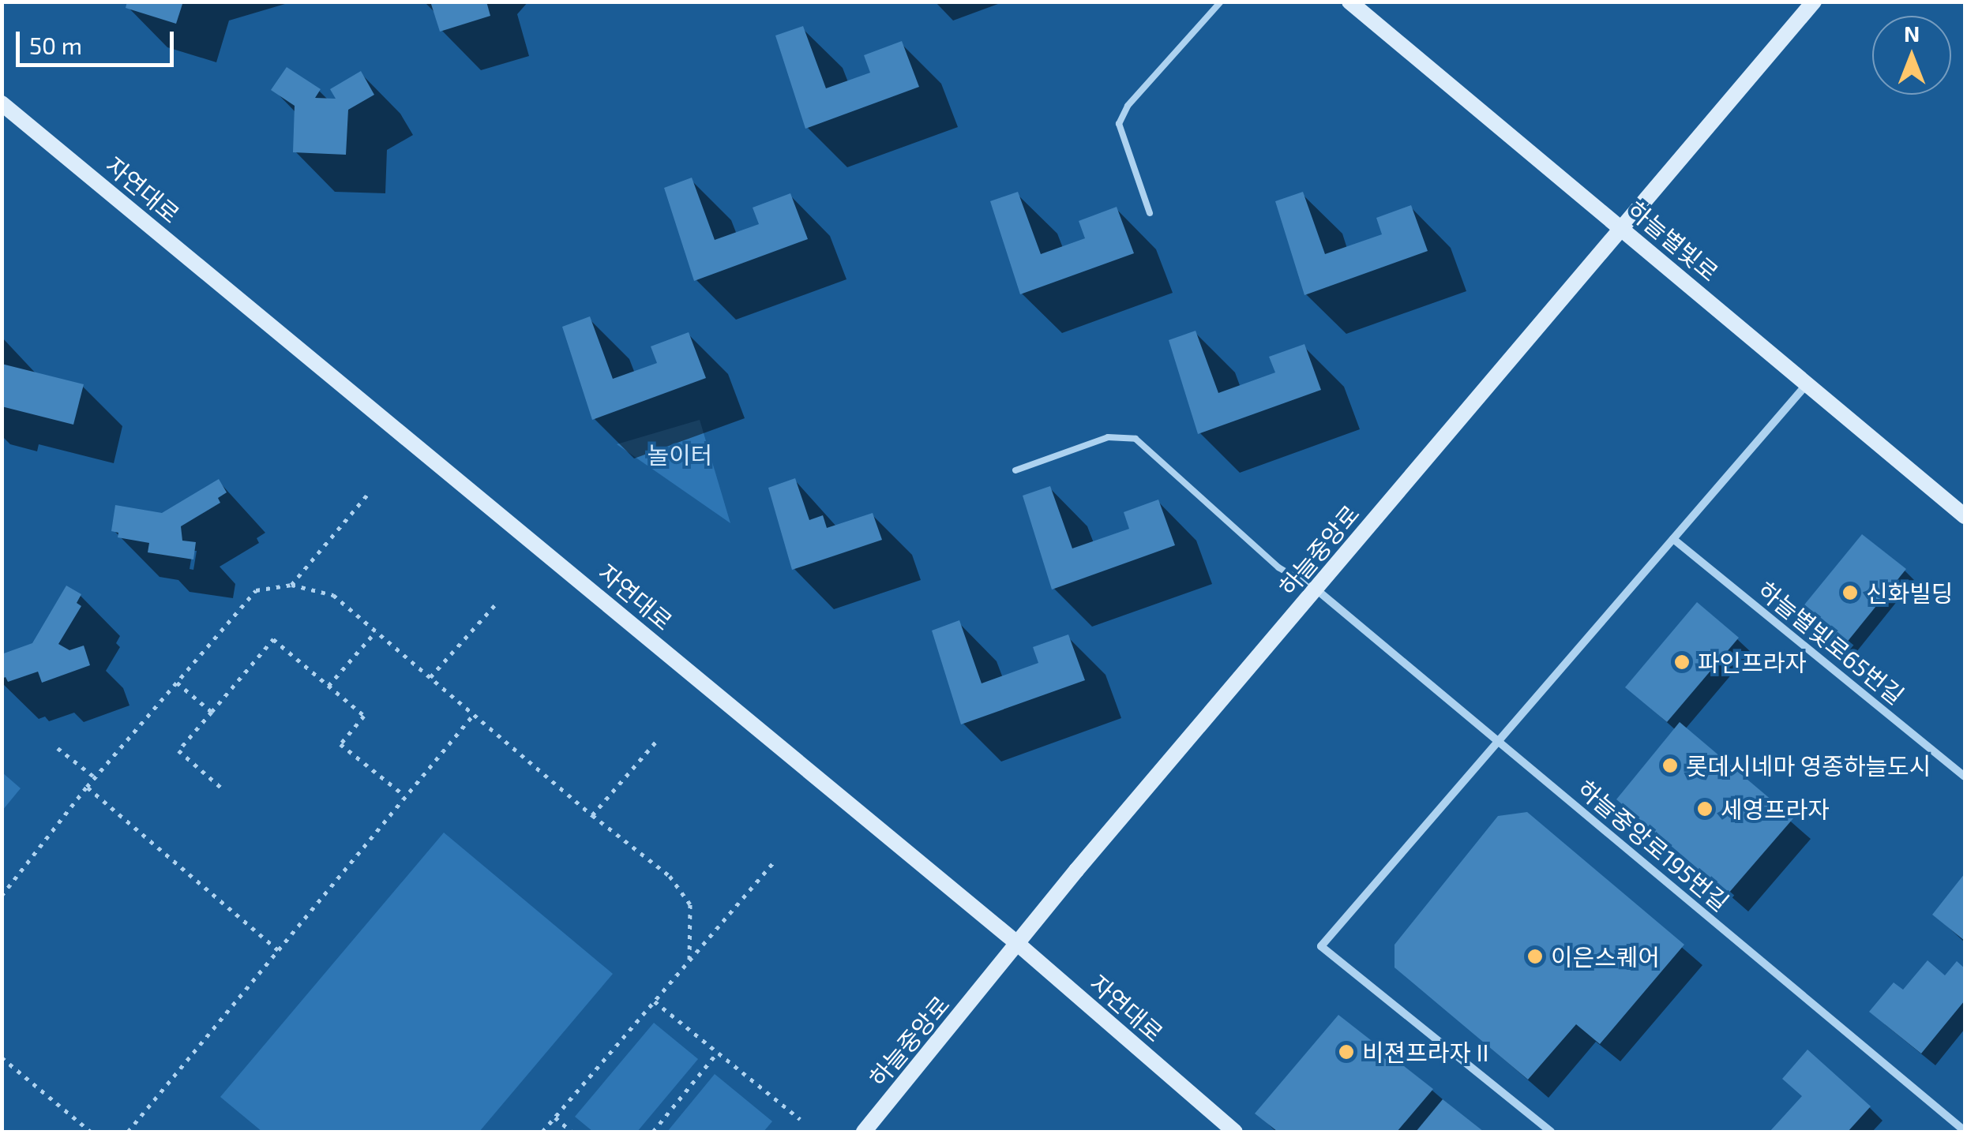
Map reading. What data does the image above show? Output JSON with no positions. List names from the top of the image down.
{
  "streets": {
    "street": [
      "자연대로",
      "하늘별빛로",
      "하늘중앙로",
      "하늘별빛로65번길",
      "하늘중앙로195번길"
    ]
  },
  "crossings": [
    ["자연대로", "하늘중앙로"],
    ["하늘별빛로", "하늘중앙로"],
    ["하늘중앙로", "하늘중앙로195번길"]
  ],
  "parks": ["놀이터"],
  "places": [
    "신화빌딩",
    "파인프라자",
    "롯데시네마 영종하늘도시",
    "세영프라자",
    "이은스퀘어",
    "비젼프라자 II"
  ],
  "scale_bar": "50 m",
  "north": "top"
}
